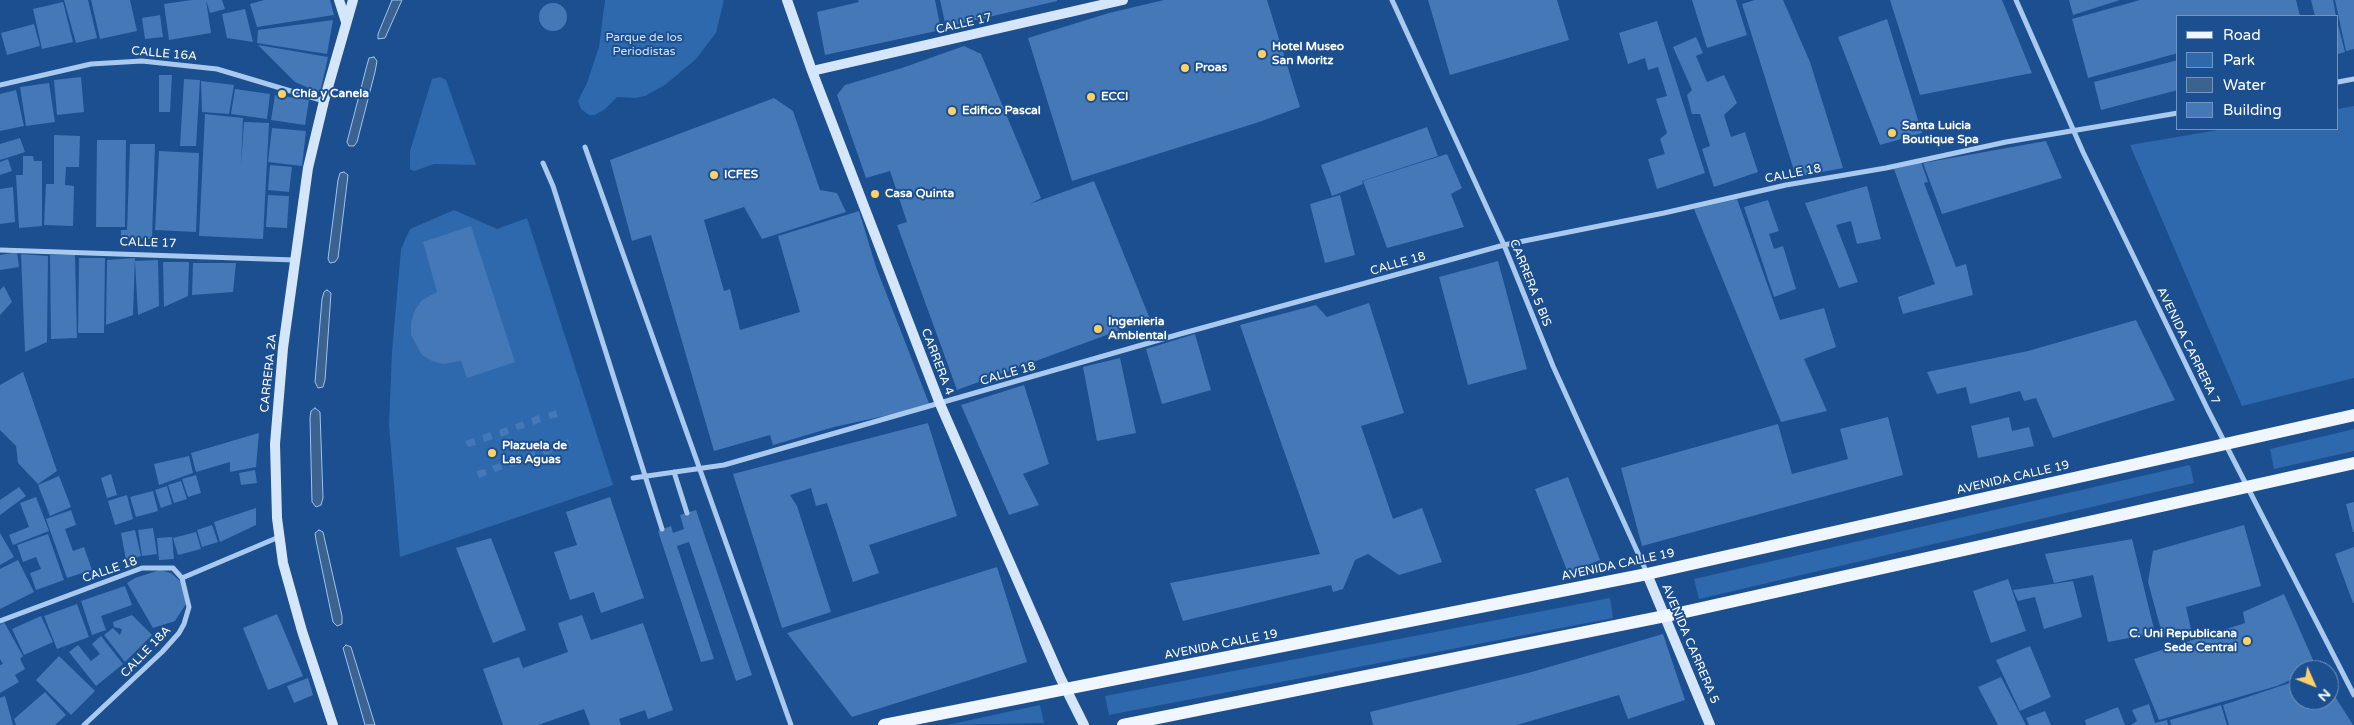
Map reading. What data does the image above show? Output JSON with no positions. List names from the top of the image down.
{
  "streets": {
    "main road": ["AVENIDA CALLE 19"],
    "street": [
      "CALLE 17",
      "CALLE 16A",
      "CALLE 18",
      "CARRERA 5 BIS",
      "AVENIDA CARRERA 7",
      "CARRERA 4",
      "CARRERA 2A",
      "AVENIDA CARRERA 5",
      "CALLE 18A"
    ]
  },
  "crossings": [
    ["CALLE 17", "CARRERA 4"],
    ["CALLE 17", "CARRERA 2A"],
    ["CALLE 16A", "CARRERA 2A"],
    ["CALLE 18", "CARRERA 5 BIS"],
    ["CALLE 18", "AVENIDA CARRERA 7"],
    ["CALLE 18", "CARRERA 4"],
    ["CALLE 18", "CALLE 18A"],
    ["CARRERA 5 BIS", "AVENIDA CALLE 19"],
    ["CARRERA 5 BIS", "AVENIDA CARRERA 5"],
    ["AVENIDA CARRERA 7", "AVENIDA CALLE 19"],
    ["CARRERA 4", "AVENIDA CALLE 19"],
    ["AVENIDA CALLE 19", "AVENIDA CARRERA 5"]
  ],
  "parks": ["Parque de los Periodistas"],
  "places": [
    "Hotel Museo San Moritz",
    "Proas",
    "Chía y Canela",
    "ECCI",
    "Edifico Pascal",
    "Santa Luicia Boutique Spa",
    "ICFES",
    "Casa Quinta",
    "Ingenieria Ambiental",
    "Plazuela de Las Aguas",
    "C. Uni Republicana Sede Central"
  ],
  "legend": [
    "Road",
    "Park",
    "Water",
    "Building"
  ],
  "north": "bottom right"
}
